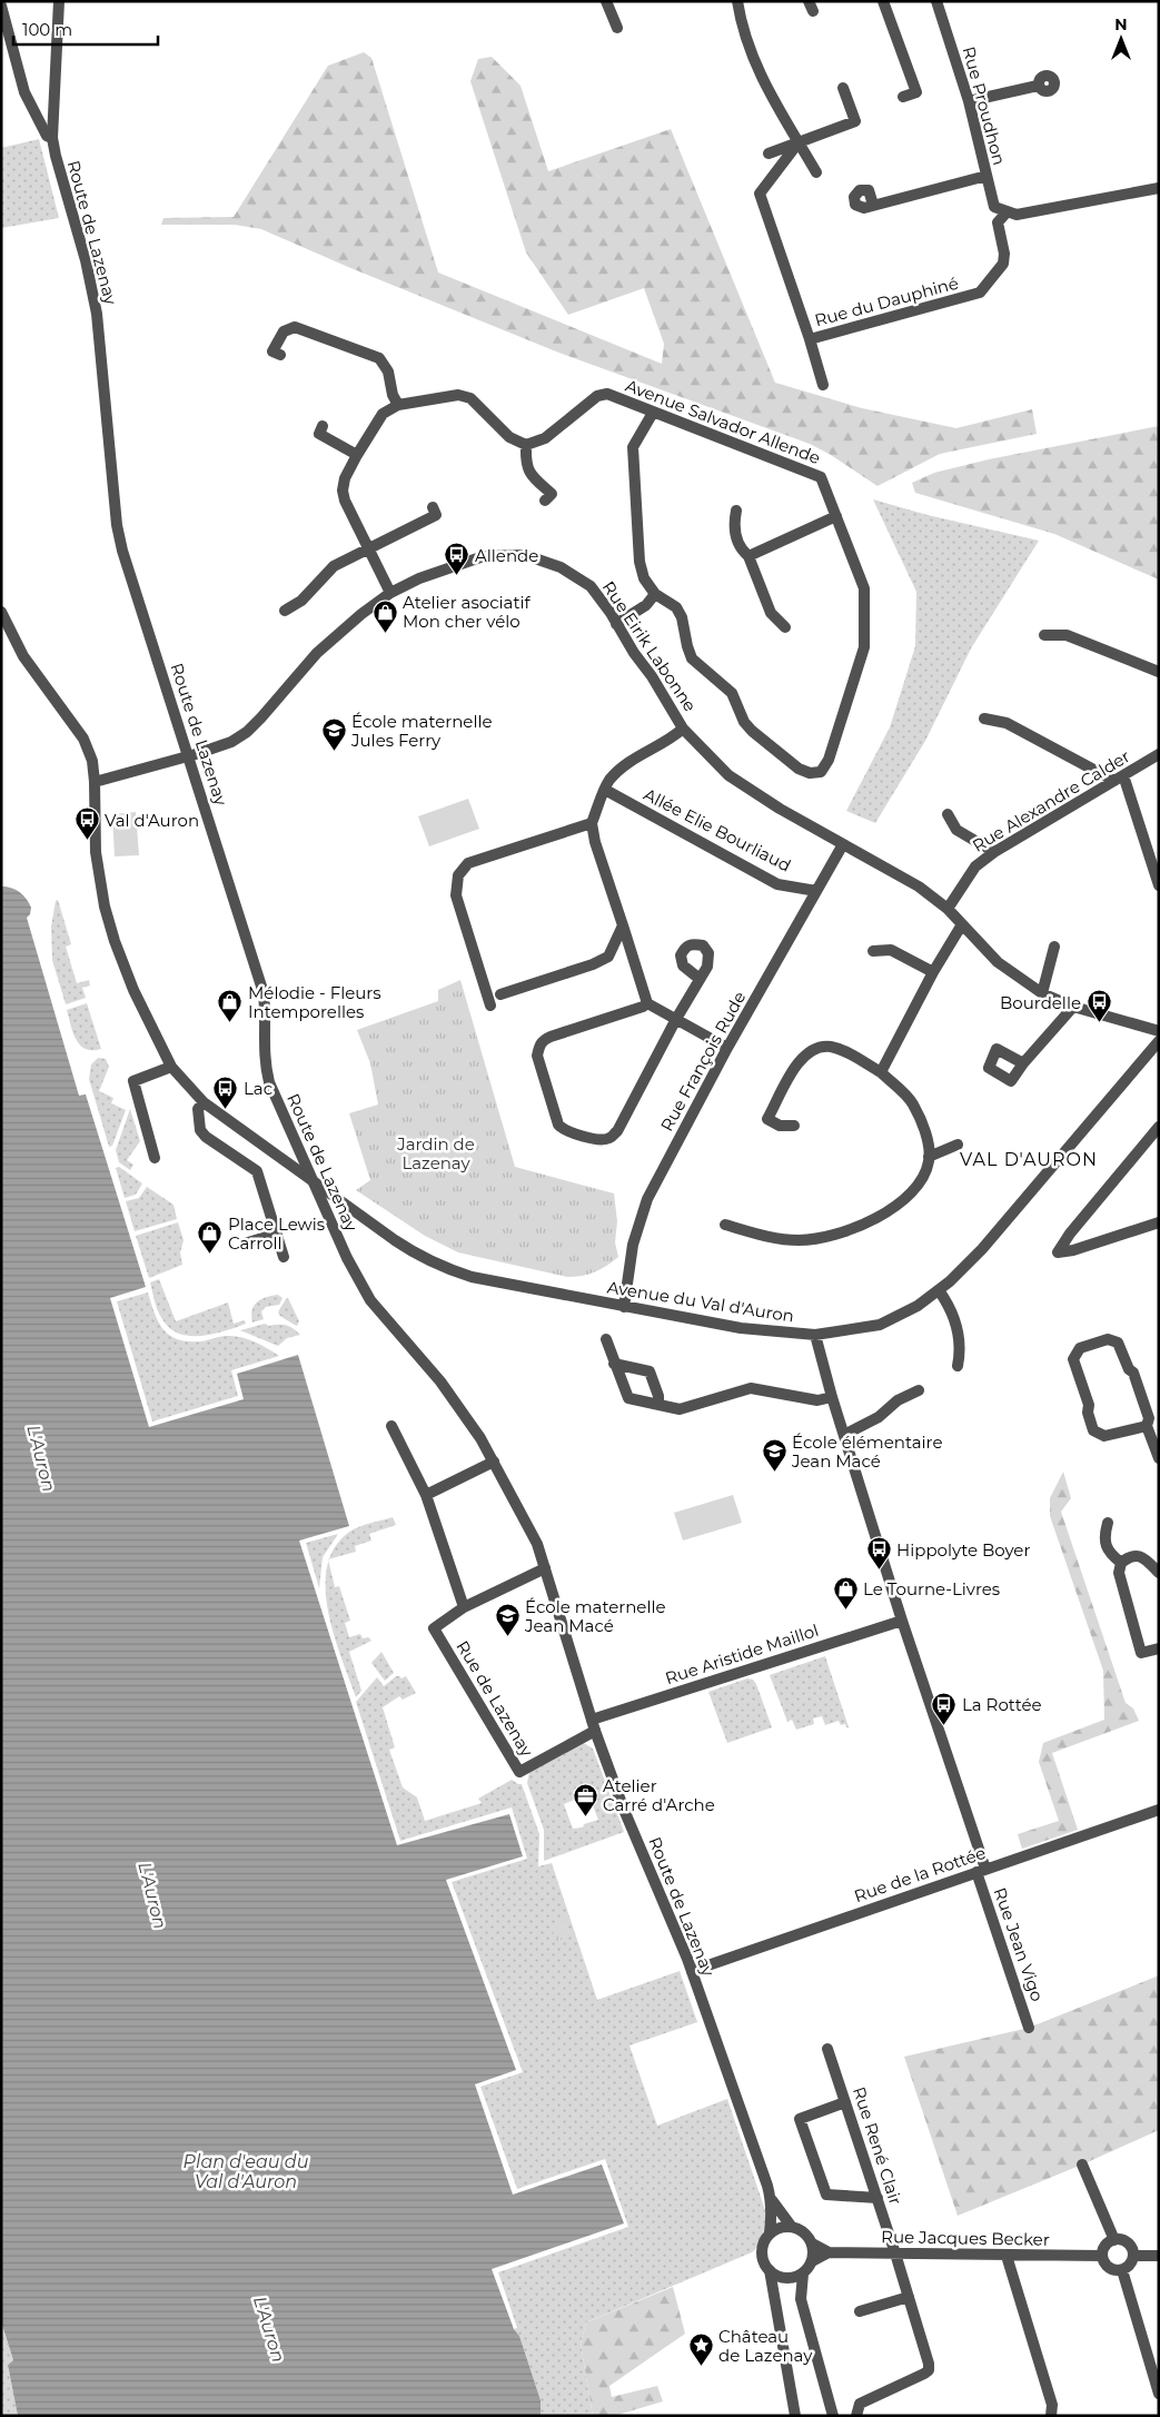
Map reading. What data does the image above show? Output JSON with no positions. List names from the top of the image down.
{
  "streets": {
    "street": [
      "Rue Proudhon",
      "Route de Lazenay",
      "Rue du Dauphiné",
      "Avenue Salvador Allende",
      "Rue Eirik Labonne",
      "Rue Alexandre Calder",
      "Allée Elie Bourliaud",
      "Rue François Rude",
      "Avenue du Val d'Auron",
      "Rue Aristide Maillol",
      "Rue de Lazenay",
      "Rue de la Rottée",
      "Rue Jean Vigo",
      "Rue René Clair",
      "Rue Jacques Becker"
    ]
  },
  "crossings": [
    ["Rue Proudhon", "Rue du Dauphiné"],
    ["Route de Lazenay", "Rue Eirik Labonne"],
    ["Route de Lazenay", "Avenue du Val d'Auron"],
    ["Route de Lazenay", "Rue Aristide Maillol"],
    ["Route de Lazenay", "Rue de Lazenay"],
    ["Route de Lazenay", "Rue de la Rottée"],
    ["Route de Lazenay", "Rue Jacques Becker"],
    ["Rue Eirik Labonne", "Rue Alexandre Calder"],
    ["Rue Eirik Labonne", "Rue François Rude"],
    ["Rue Eirik Labonne", "Avenue du Val d'Auron"],
    ["Allée Elie Bourliaud", "Rue François Rude"],
    ["Rue François Rude", "Avenue du Val d'Auron"],
    ["Avenue du Val d'Auron", "Rue Jean Vigo"],
    ["Rue Aristide Maillol", "Rue de Lazenay"],
    ["Rue Aristide Maillol", "Rue Jean Vigo"],
    ["Rue de la Rottée", "Rue Jean Vigo"],
    ["Rue René Clair", "Rue Jacques Becker"]
  ],
  "districts": ["VAL D'AURON"],
  "water": ["L'Auron", "Plan d'eau du Val d'Auron"],
  "parks": ["Jardin de Lazenay"],
  "places": {
    "bus stop": [
      "Allende",
      "Val d'Auron",
      "Bourdelle",
      "Lac",
      "Hippolyte Boyer",
      "La Rottée"
    ],
    "shop": [
      "Atelier asociatif Mon cher vélo",
      "Mélodie - Fleurs Intemporelles",
      "Place Lewis Carroll",
      "Le Tourne-Livres"
    ],
    "school or university": ["École maternelle Jules Ferry", "École élémentaire Jean Macé", "École maternelle Jean Macé"],
    "office": ["Atelier Carré d'Arche"],
    "place": ["Château de Lazenay"]
  },
  "scale_bar": "100 m",
  "north": "top"
}
